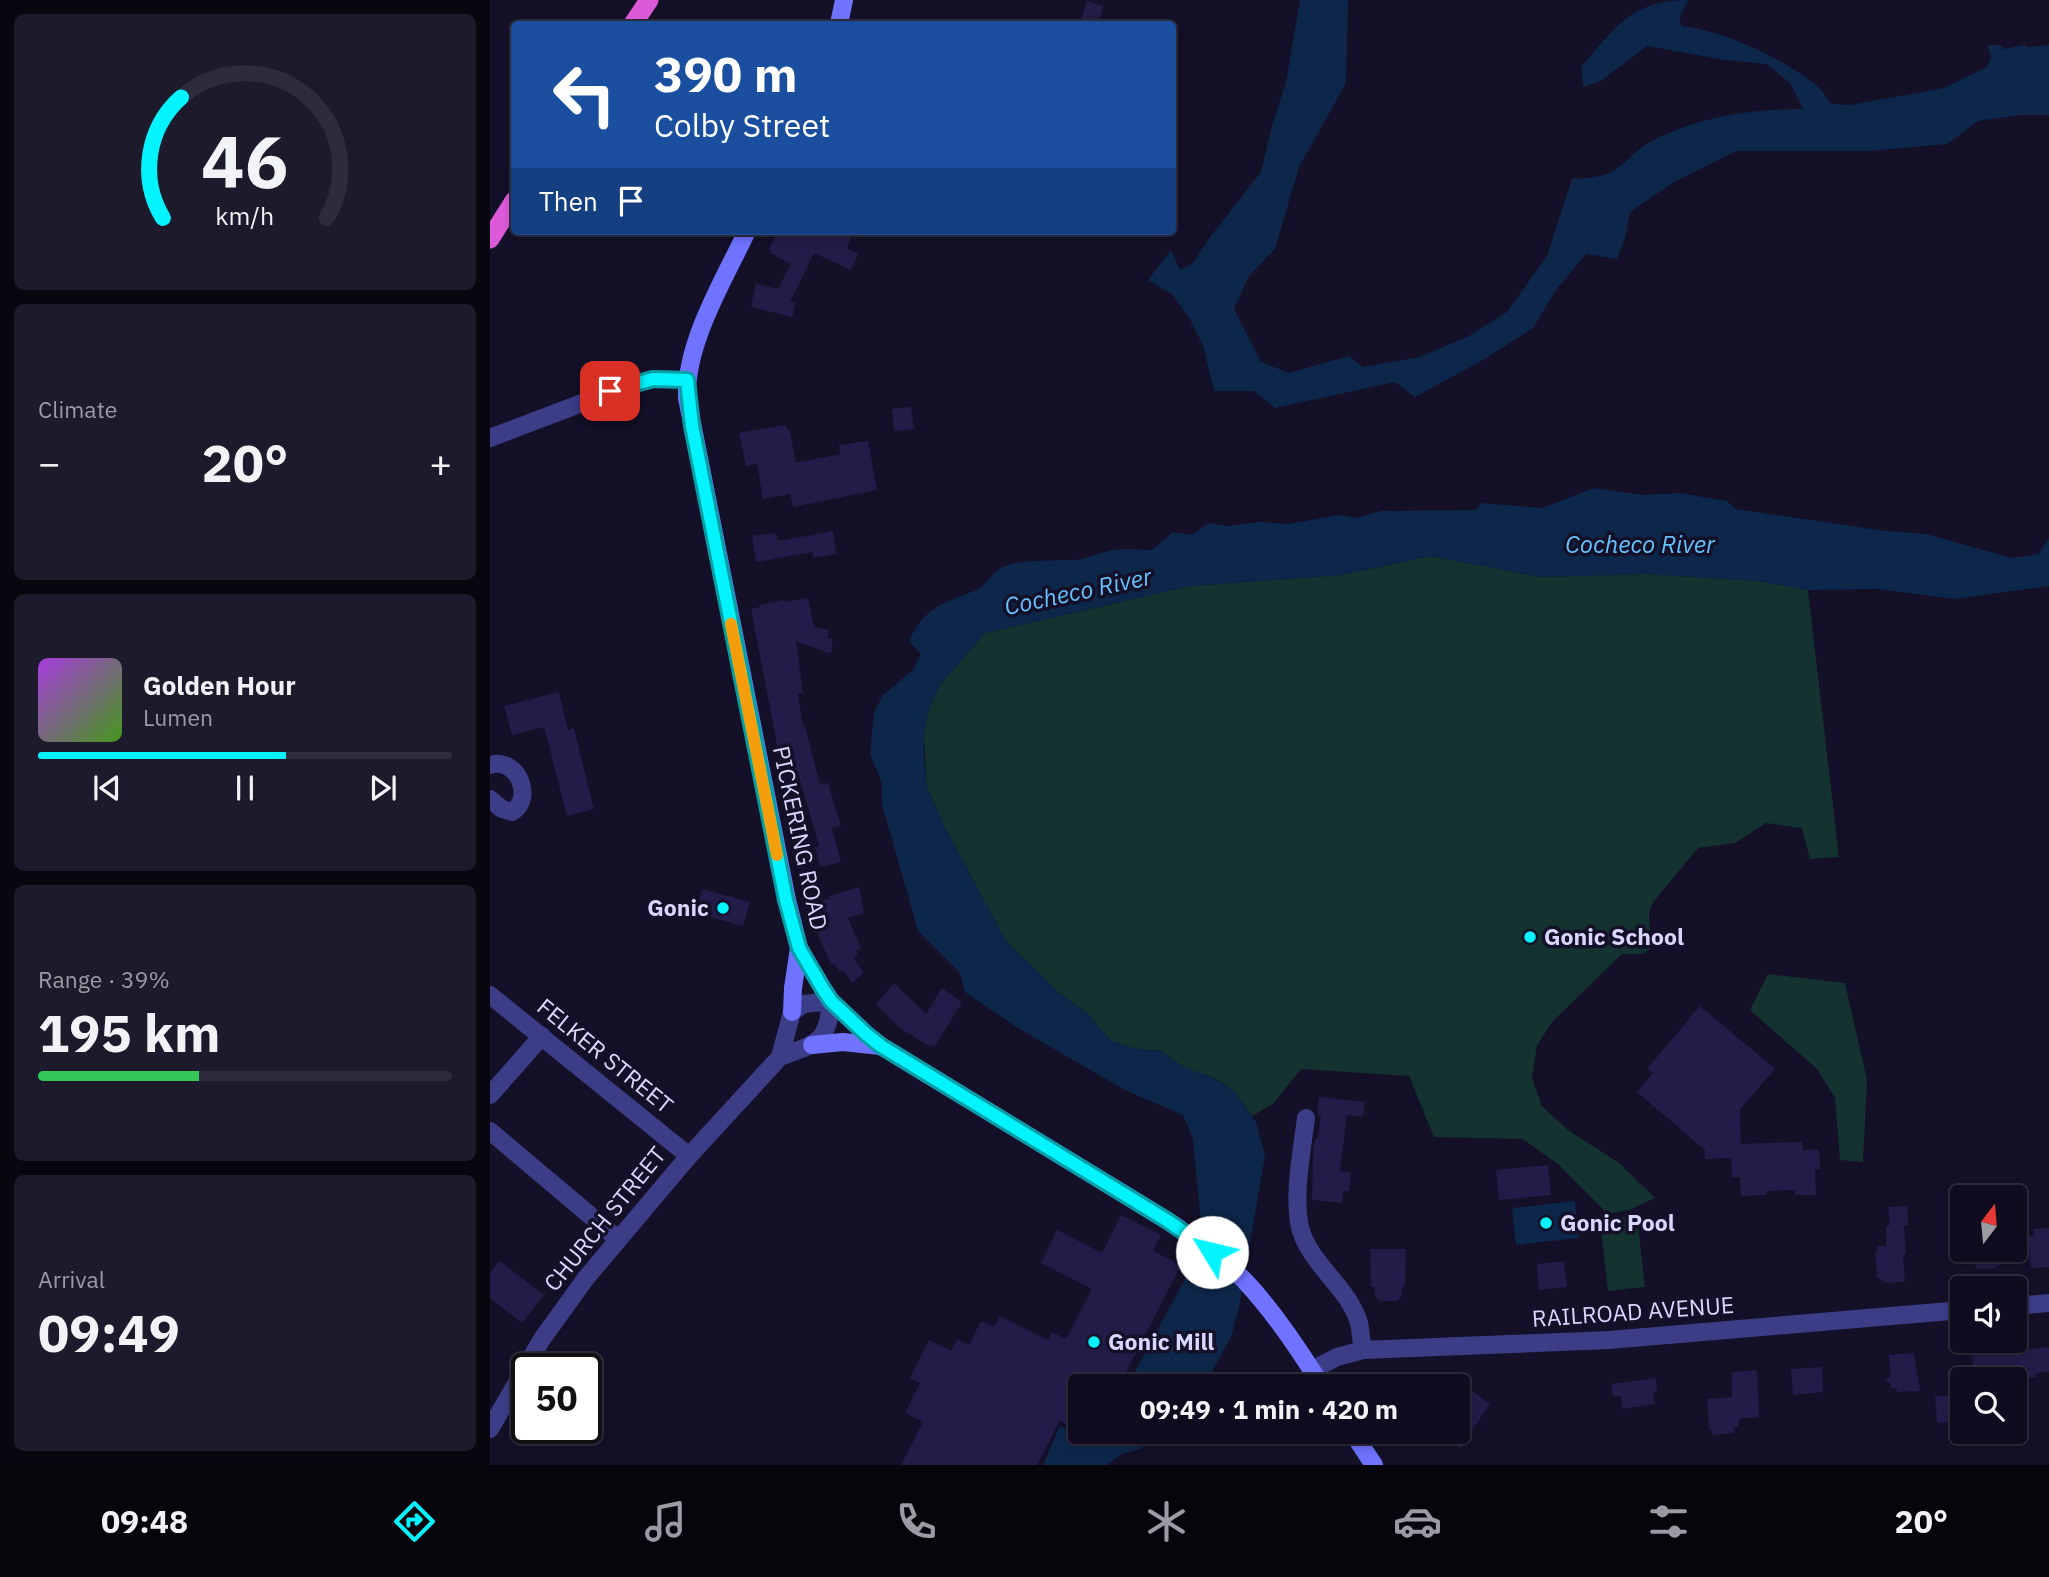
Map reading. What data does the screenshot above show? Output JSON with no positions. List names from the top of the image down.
{
  "streets": {
    "main road": ["PICKERING ROAD"],
    "street": ["FELKER STREET", "CHURCH STREET", "RAILROAD AVENUE"]
  },
  "crossings": [
    ["PICKERING ROAD", "RAILROAD AVENUE"],
    ["FELKER STREET", "CHURCH STREET"]
  ],
  "water": ["Cocheco River"],
  "places": [
    "Gonic",
    "Gonic School",
    "Gonic Pool",
    "Gonic Mill"
  ],
  "north": "top",
  "page": {
    "turn": ["390 m", "Colby Street"],
    "then": "Then",
    "tile": [
      "Climate",
      ["Range · 39%", "195 km"],
      ["Arrival", "09:49"]
    ],
    "heat": ["−", "20°", "+"],
    "song": ["Golden Hour", "Lumen"],
    "limit": "50",
    "trip": "09:49 · 1 min · 420 m",
    "tabs": ["09:48", "20°"],
    "gauge": ["46", "km/h"]
  }
}
